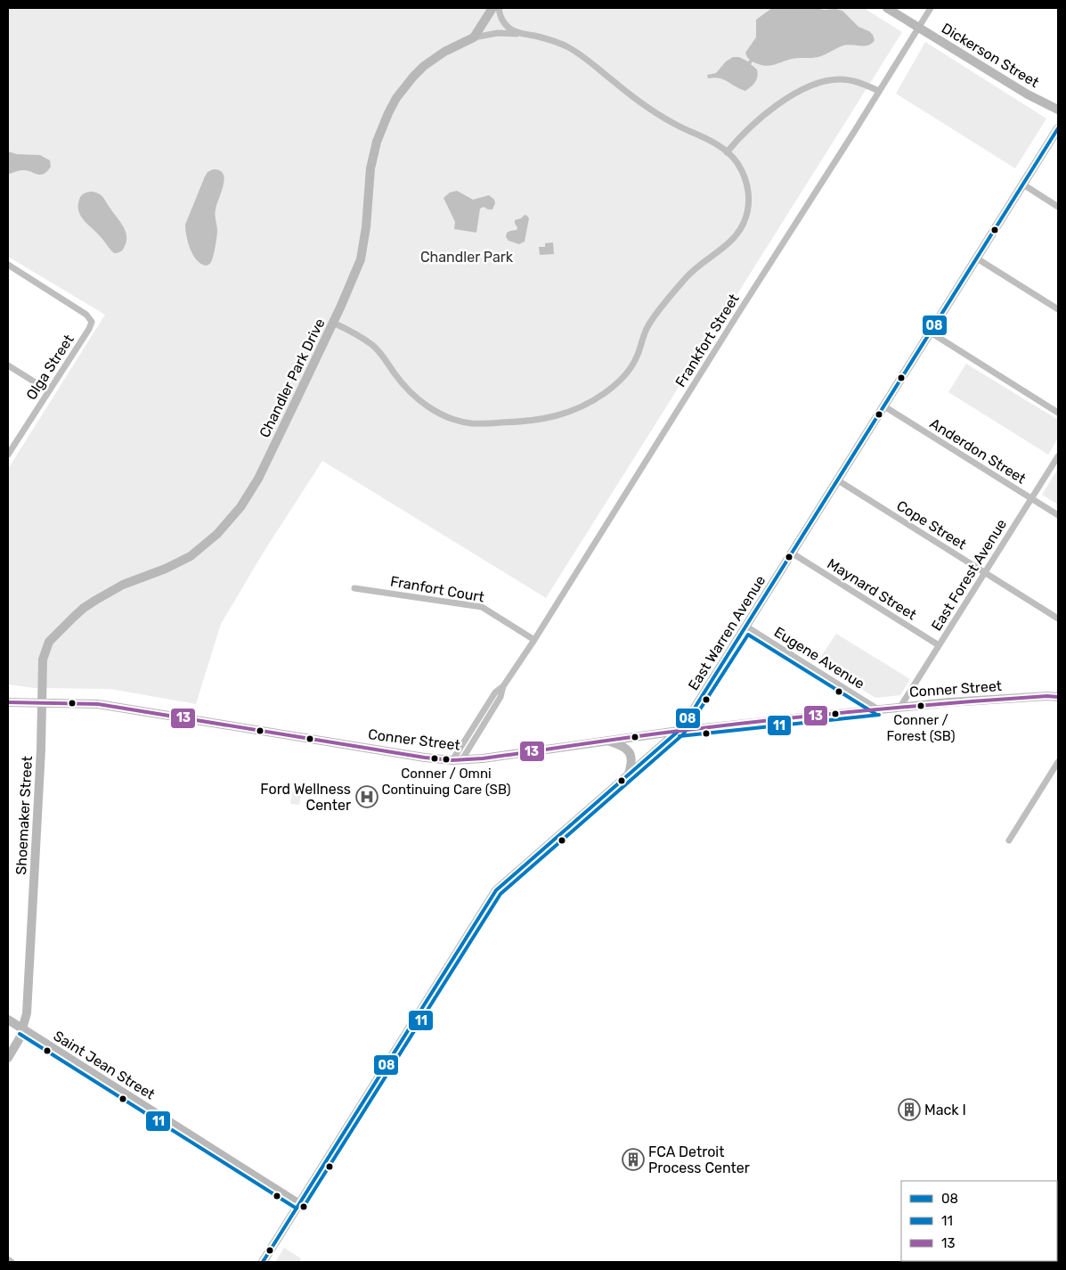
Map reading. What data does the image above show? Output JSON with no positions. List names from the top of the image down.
{
  "streets": {
    "main road": [
      "Dickerson Street",
      "Chandler Park Drive",
      "East Warren Avenue",
      "Conner Street",
      "Shoemaker Street",
      "Saint Jean Street"
    ],
    "street": [
      "Frankfort Street",
      "Olga Street",
      "Anderdon Street",
      "Cope Street",
      "East Forest Avenue",
      "Franfort Court",
      "Maynard Street",
      "Eugene Avenue"
    ]
  },
  "crossings": [
    ["Dickerson Street", "Frankfort Street"],
    ["Frankfort Street", "Franfort Court"],
    ["Frankfort Street", "Conner Street"],
    ["Chandler Park Drive", "Conner Street"],
    ["Chandler Park Drive", "Shoemaker Street"],
    ["Anderdon Street", "East Forest Avenue"],
    ["Anderdon Street", "East Warren Avenue"],
    ["Cope Street", "East Forest Avenue"],
    ["Cope Street", "East Warren Avenue"],
    ["East Forest Avenue", "Maynard Street"],
    ["East Forest Avenue", "Conner Street"],
    ["Maynard Street", "East Warren Avenue"],
    ["East Warren Avenue", "Eugene Avenue"],
    ["East Warren Avenue", "Conner Street"],
    ["East Warren Avenue", "Saint Jean Street"],
    ["Eugene Avenue", "Conner Street"],
    ["Conner Street", "Shoemaker Street"],
    ["Shoemaker Street", "Saint Jean Street"]
  ],
  "parks": ["Chandler Park"],
  "places": {
    "other": ["Conner / Forest (SB)", "Conner / Omni Continuing Care (SB)"],
    "hospital": ["Ford Wellness Center"],
    "building": ["Mack I", "FCA Detroit Process Center"]
  },
  "lines": ["transit line 08", "transit line 11", "transit line 13"],
  "legend": ["08", "11", "13"]
}
